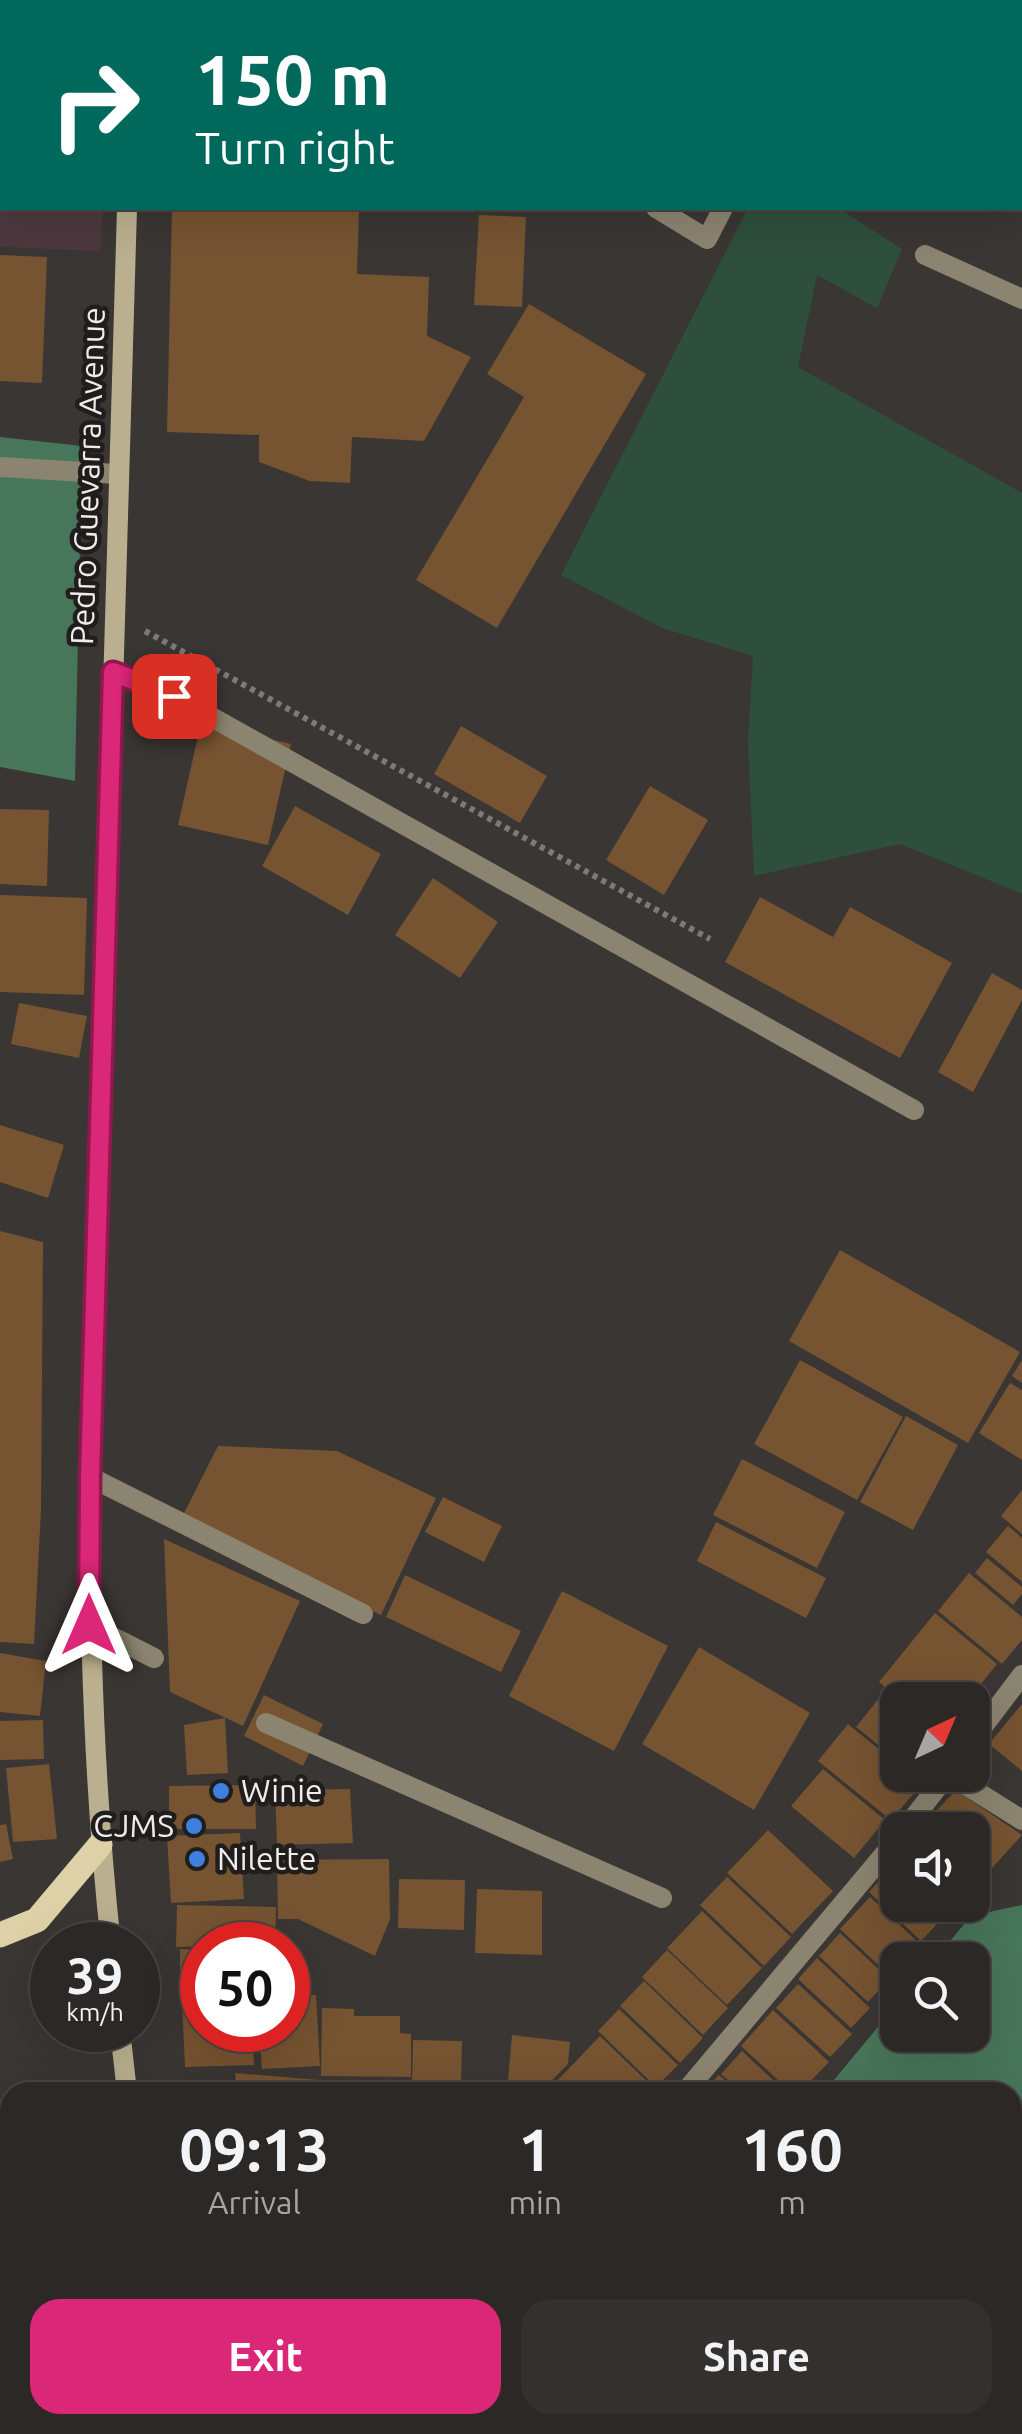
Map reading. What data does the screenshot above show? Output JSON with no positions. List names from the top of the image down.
{
  "streets": {
    "main road": ["Pedro Guevarra Avenue"]
  },
  "places": ["Winie", "CJMS", "Nilette"],
  "north": "top right",
  "page": {
    "turn": ["150 m", "Turn right"],
    "speed": "39 km/h",
    "limit": "50",
    "eta": [
      "09:13",
      "Arrival",
      "1",
      "min",
      "160",
      "m"
    ],
    "buttons": ["Exit", "Share"]
  }
}
